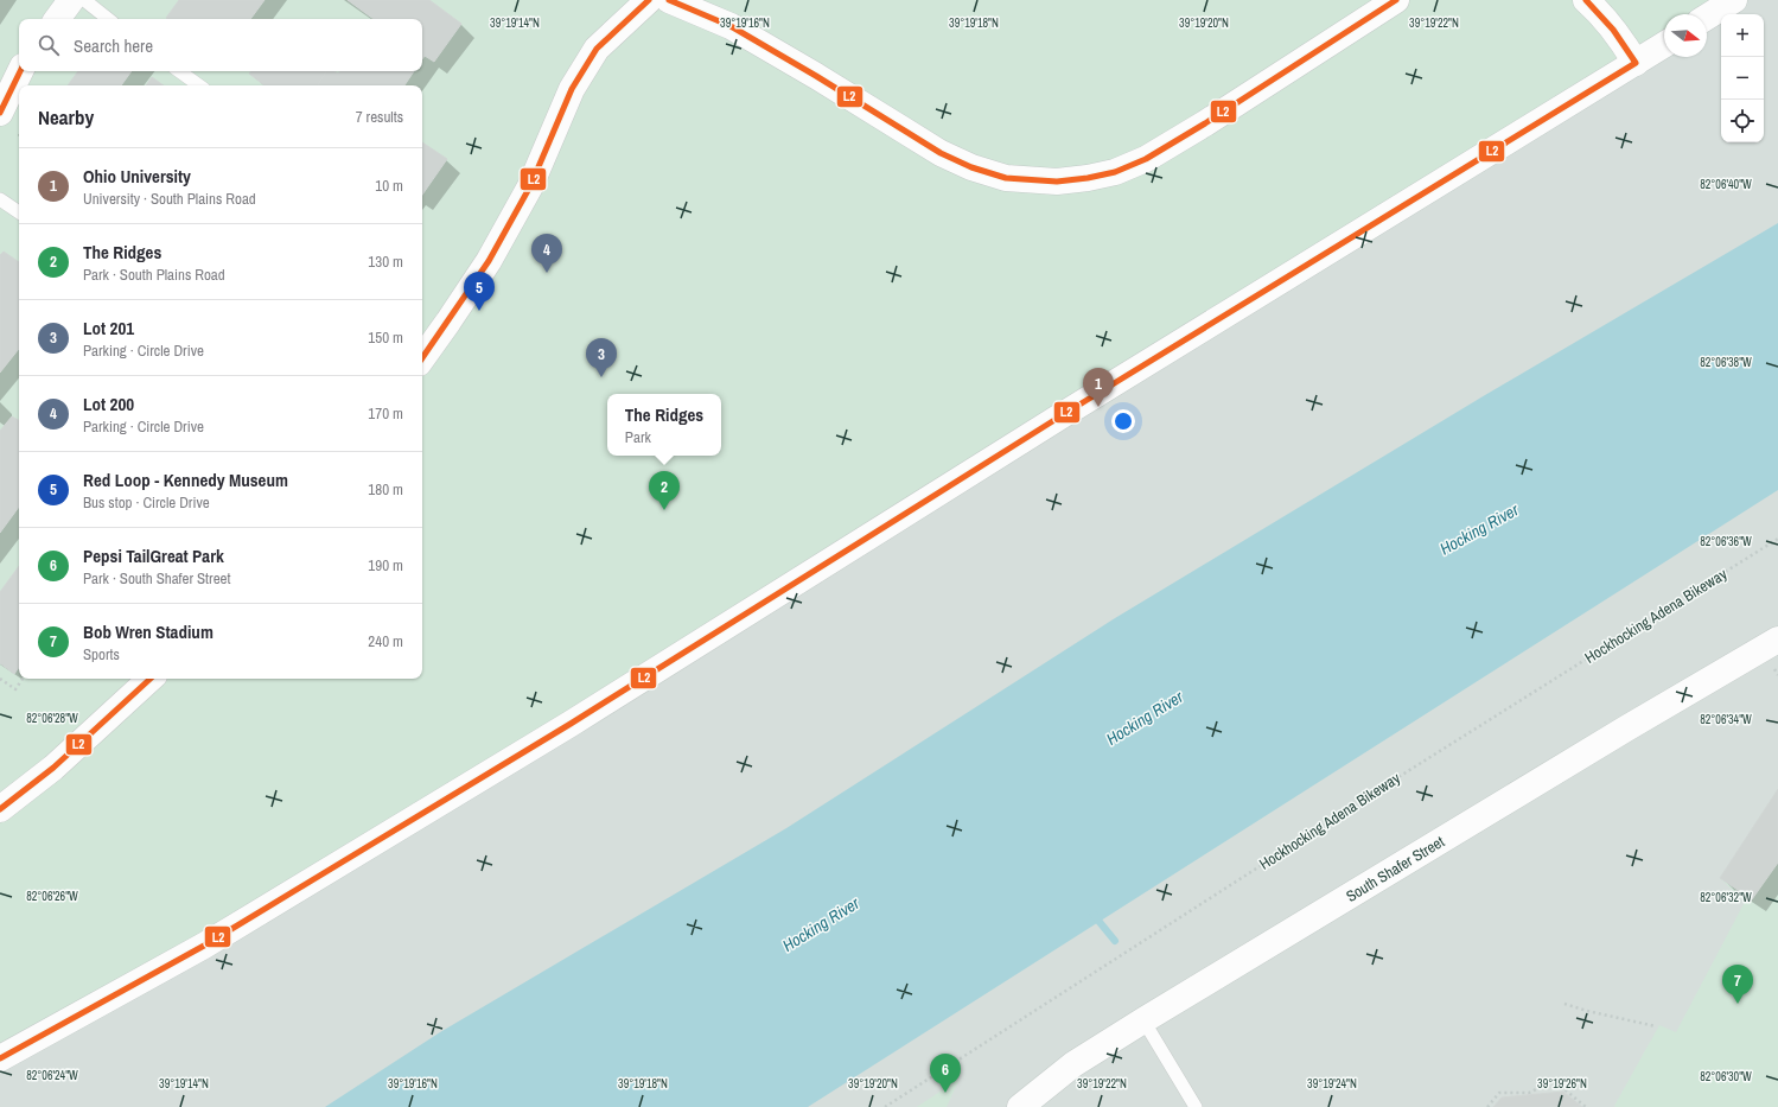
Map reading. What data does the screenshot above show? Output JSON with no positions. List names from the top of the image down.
{
  "streets": {
    "street": ["South Shafer Street"],
    "path": ["Hockhocking Adena Bikeway"]
  },
  "water": ["Hocking River"],
  "lines": ["transit line L2"],
  "north": "right",
  "page": {
    "map_buttons": ["+", "−"],
    "search": "Search here",
    "heading": ["Nearby", "7 results"],
    "list": [
      {
        "mark": "1",
        "name": "Ohio University",
        "note": "University · South Plains Road",
        "value": "10 m"
      },
      {
        "mark": "2",
        "name": "The Ridges",
        "note": "Park · South Plains Road",
        "value": "130 m"
      },
      {
        "mark": "3",
        "name": "Lot 201",
        "note": "Parking · Circle Drive",
        "value": "150 m"
      },
      {
        "mark": "4",
        "name": "Lot 200",
        "note": "Parking · Circle Drive",
        "value": "170 m"
      },
      {
        "mark": "5",
        "name": "Red Loop - Kennedy Museum",
        "note": "Bus stop · Circle Drive",
        "value": "180 m"
      },
      {
        "mark": "6",
        "name": "Pepsi TailGreat Park",
        "note": "Park · South Shafer Street",
        "value": "190 m"
      },
      {
        "mark": "7",
        "name": "Bob Wren Stadium",
        "note": "Sports",
        "value": "240 m"
      }
    ],
    "pins": [
      "4",
      "5",
      "3",
      "1",
      "2",
      "7",
      "6"
    ],
    "popup": ["The Ridges", "Park"]
  },
  "coordinates": [
    "39°19'14\"N",
    "39°19'16\"N",
    "39°19'18\"N",
    "39°19'20\"N",
    "39°19'22\"N",
    "82°06'40\"W",
    "82°06'38\"W",
    "82°06'36\"W",
    "82°06'28\"W",
    "82°06'34\"W",
    "82°06'26\"W",
    "82°06'32\"W",
    "82°06'24\"W",
    "82°06'30\"W",
    "39°19'24\"N",
    "39°19'26\"N"
  ]
}
